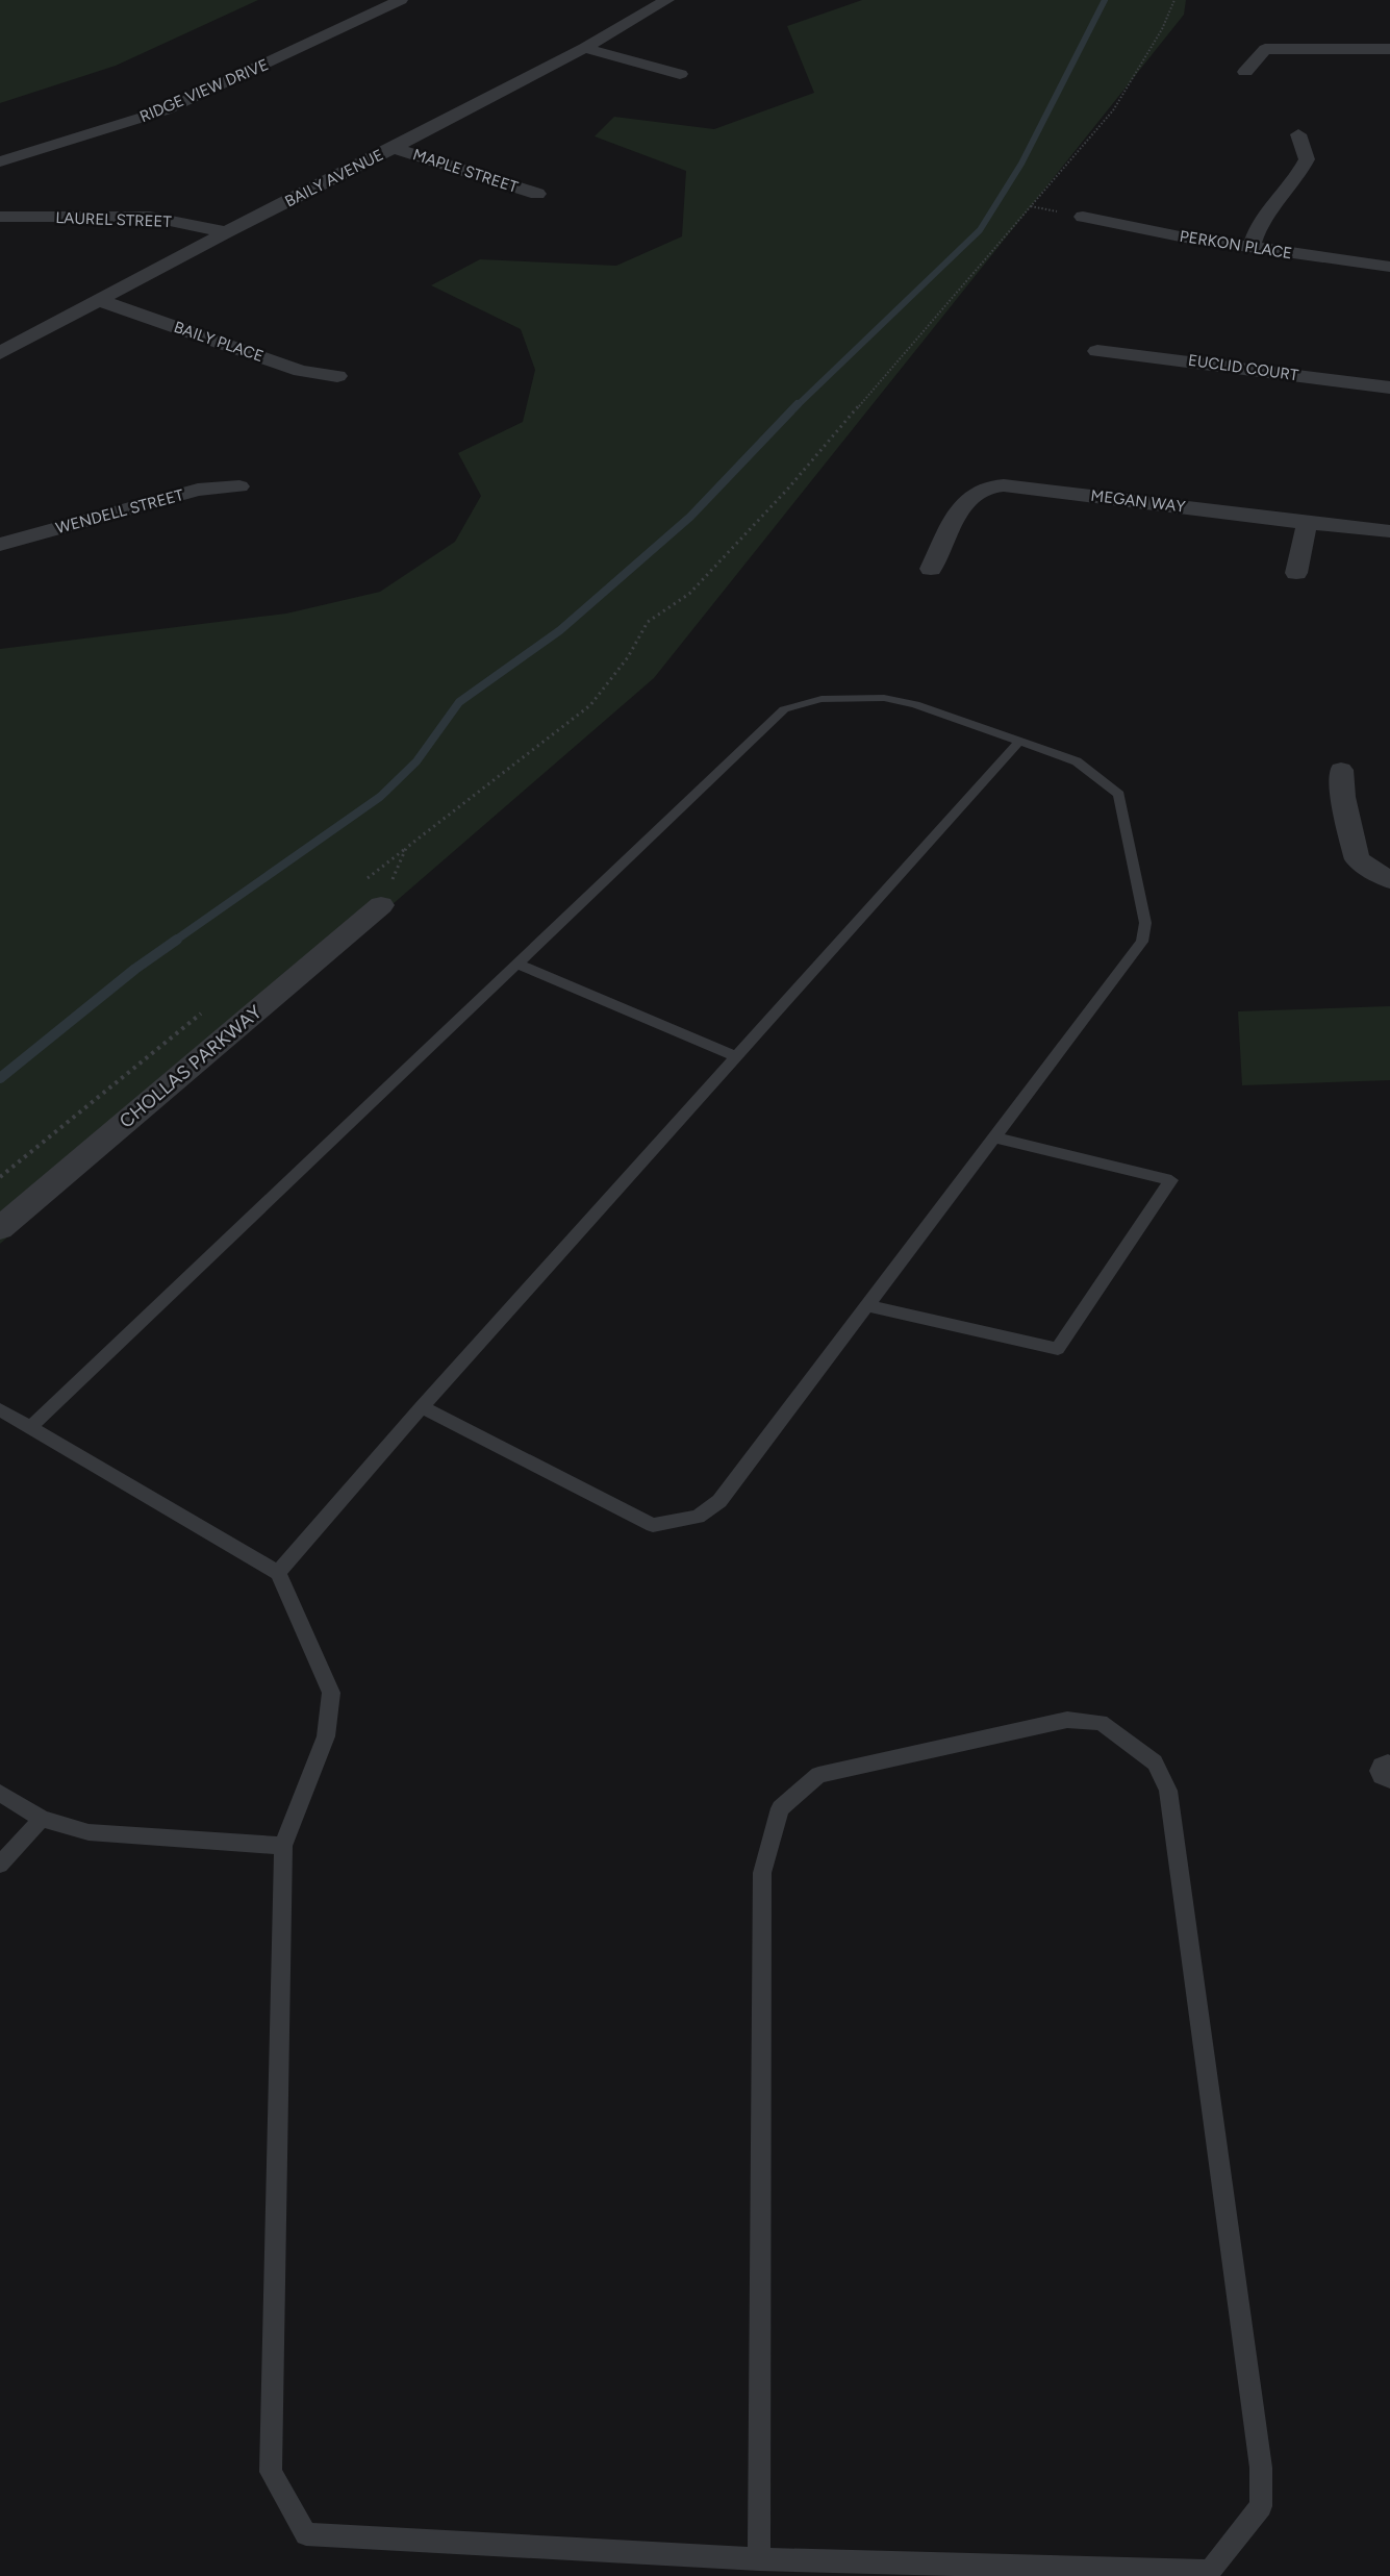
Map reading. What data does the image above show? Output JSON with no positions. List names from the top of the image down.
{
  "streets": {
    "street": [
      "RIDGE VIEW DRIVE",
      "MAPLE STREET",
      "BAILY AVENUE",
      "LAUREL STREET",
      "PERKON PLACE",
      "BAILY PLACE",
      "EUCLID COURT",
      "MEGAN WAY",
      "WENDELL STREET",
      "CHOLLAS PARKWAY"
    ]
  },
  "crossings": [
    ["MAPLE STREET", "BAILY AVENUE"],
    ["BAILY AVENUE", "LAUREL STREET"],
    ["BAILY AVENUE", "BAILY PLACE"]
  ]
}
